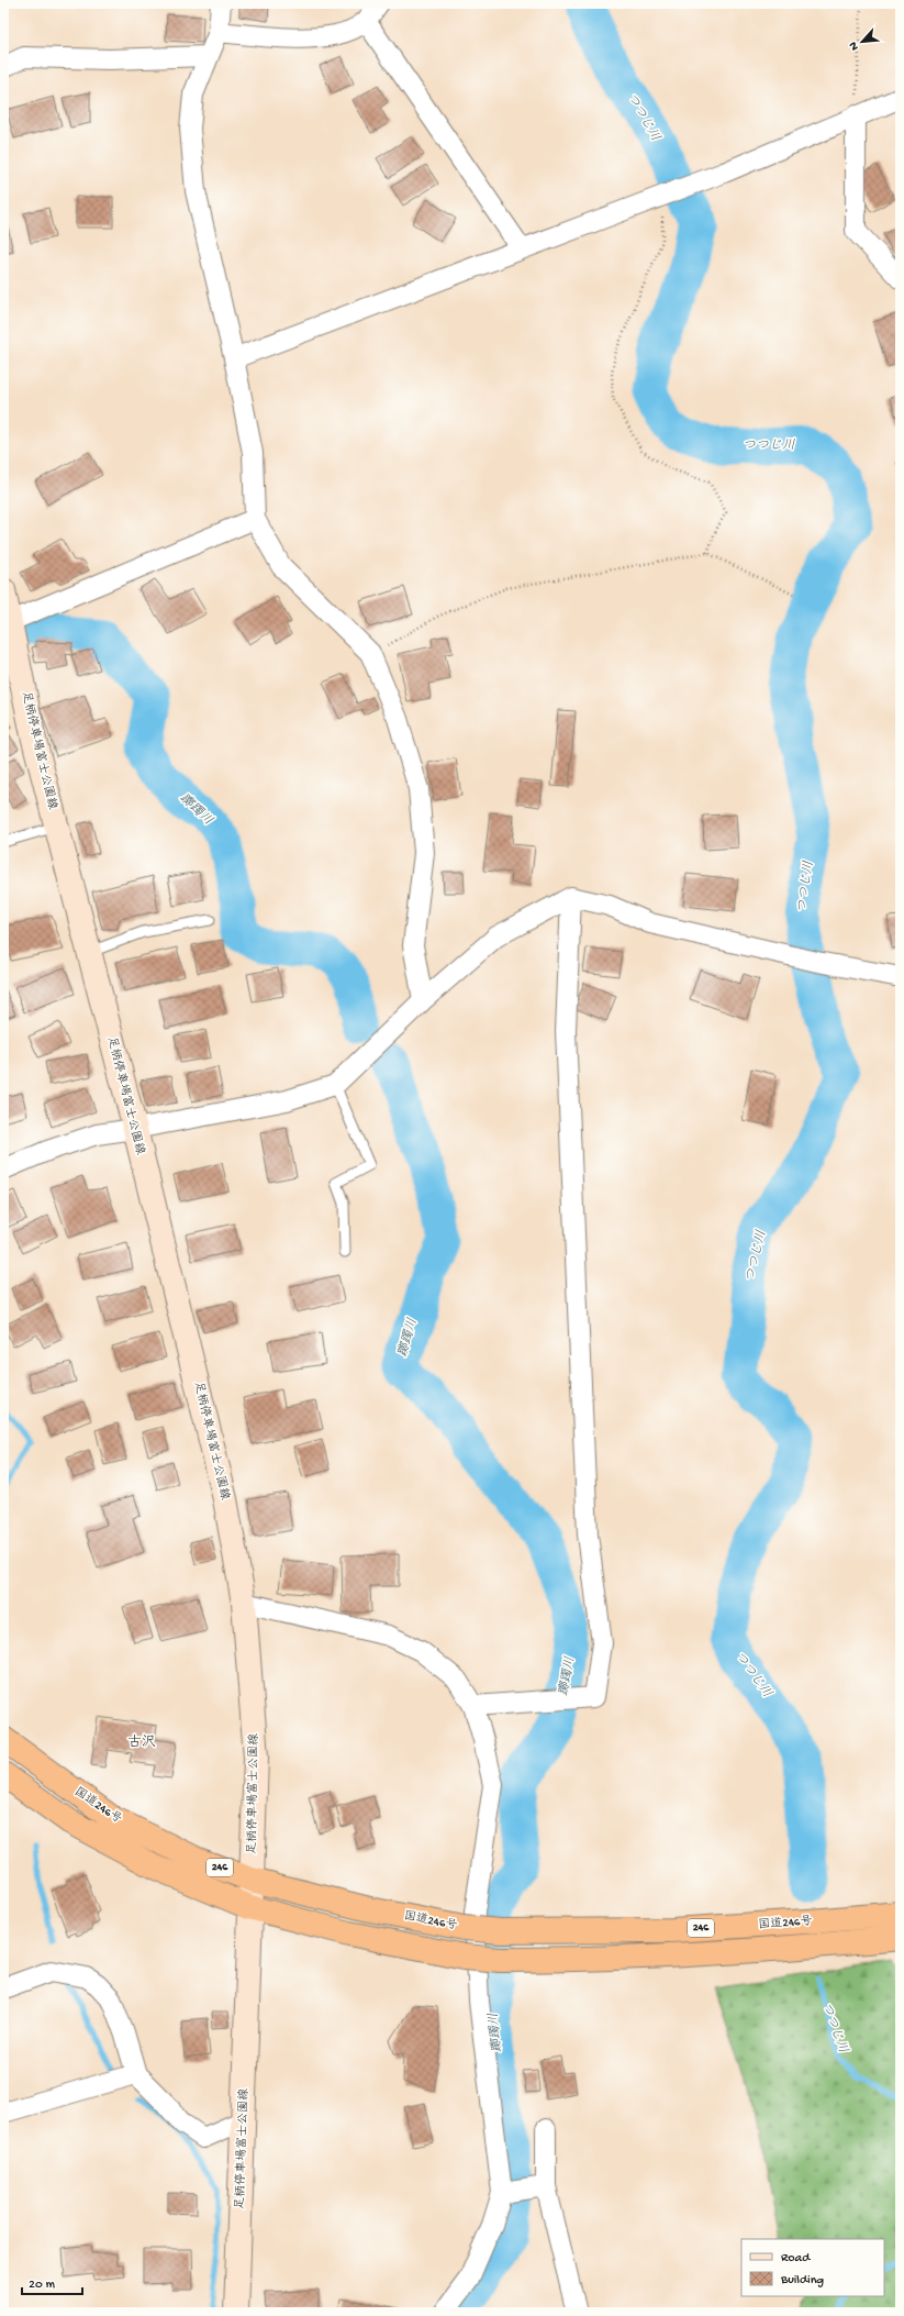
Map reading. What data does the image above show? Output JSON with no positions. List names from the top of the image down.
{
  "streets": {
    "highway": ["国道246号", "246"],
    "main road": ["足柄停車場富士公園線"]
  },
  "crossings": [
    ["足柄停車場富士公園線", "国道246号"]
  ],
  "districts": ["古沢"],
  "water": ["つつじ川", "躑躅川"],
  "legend": ["Road", "Building"],
  "scale_bar": "20 m",
  "north": "bottom left"
}
